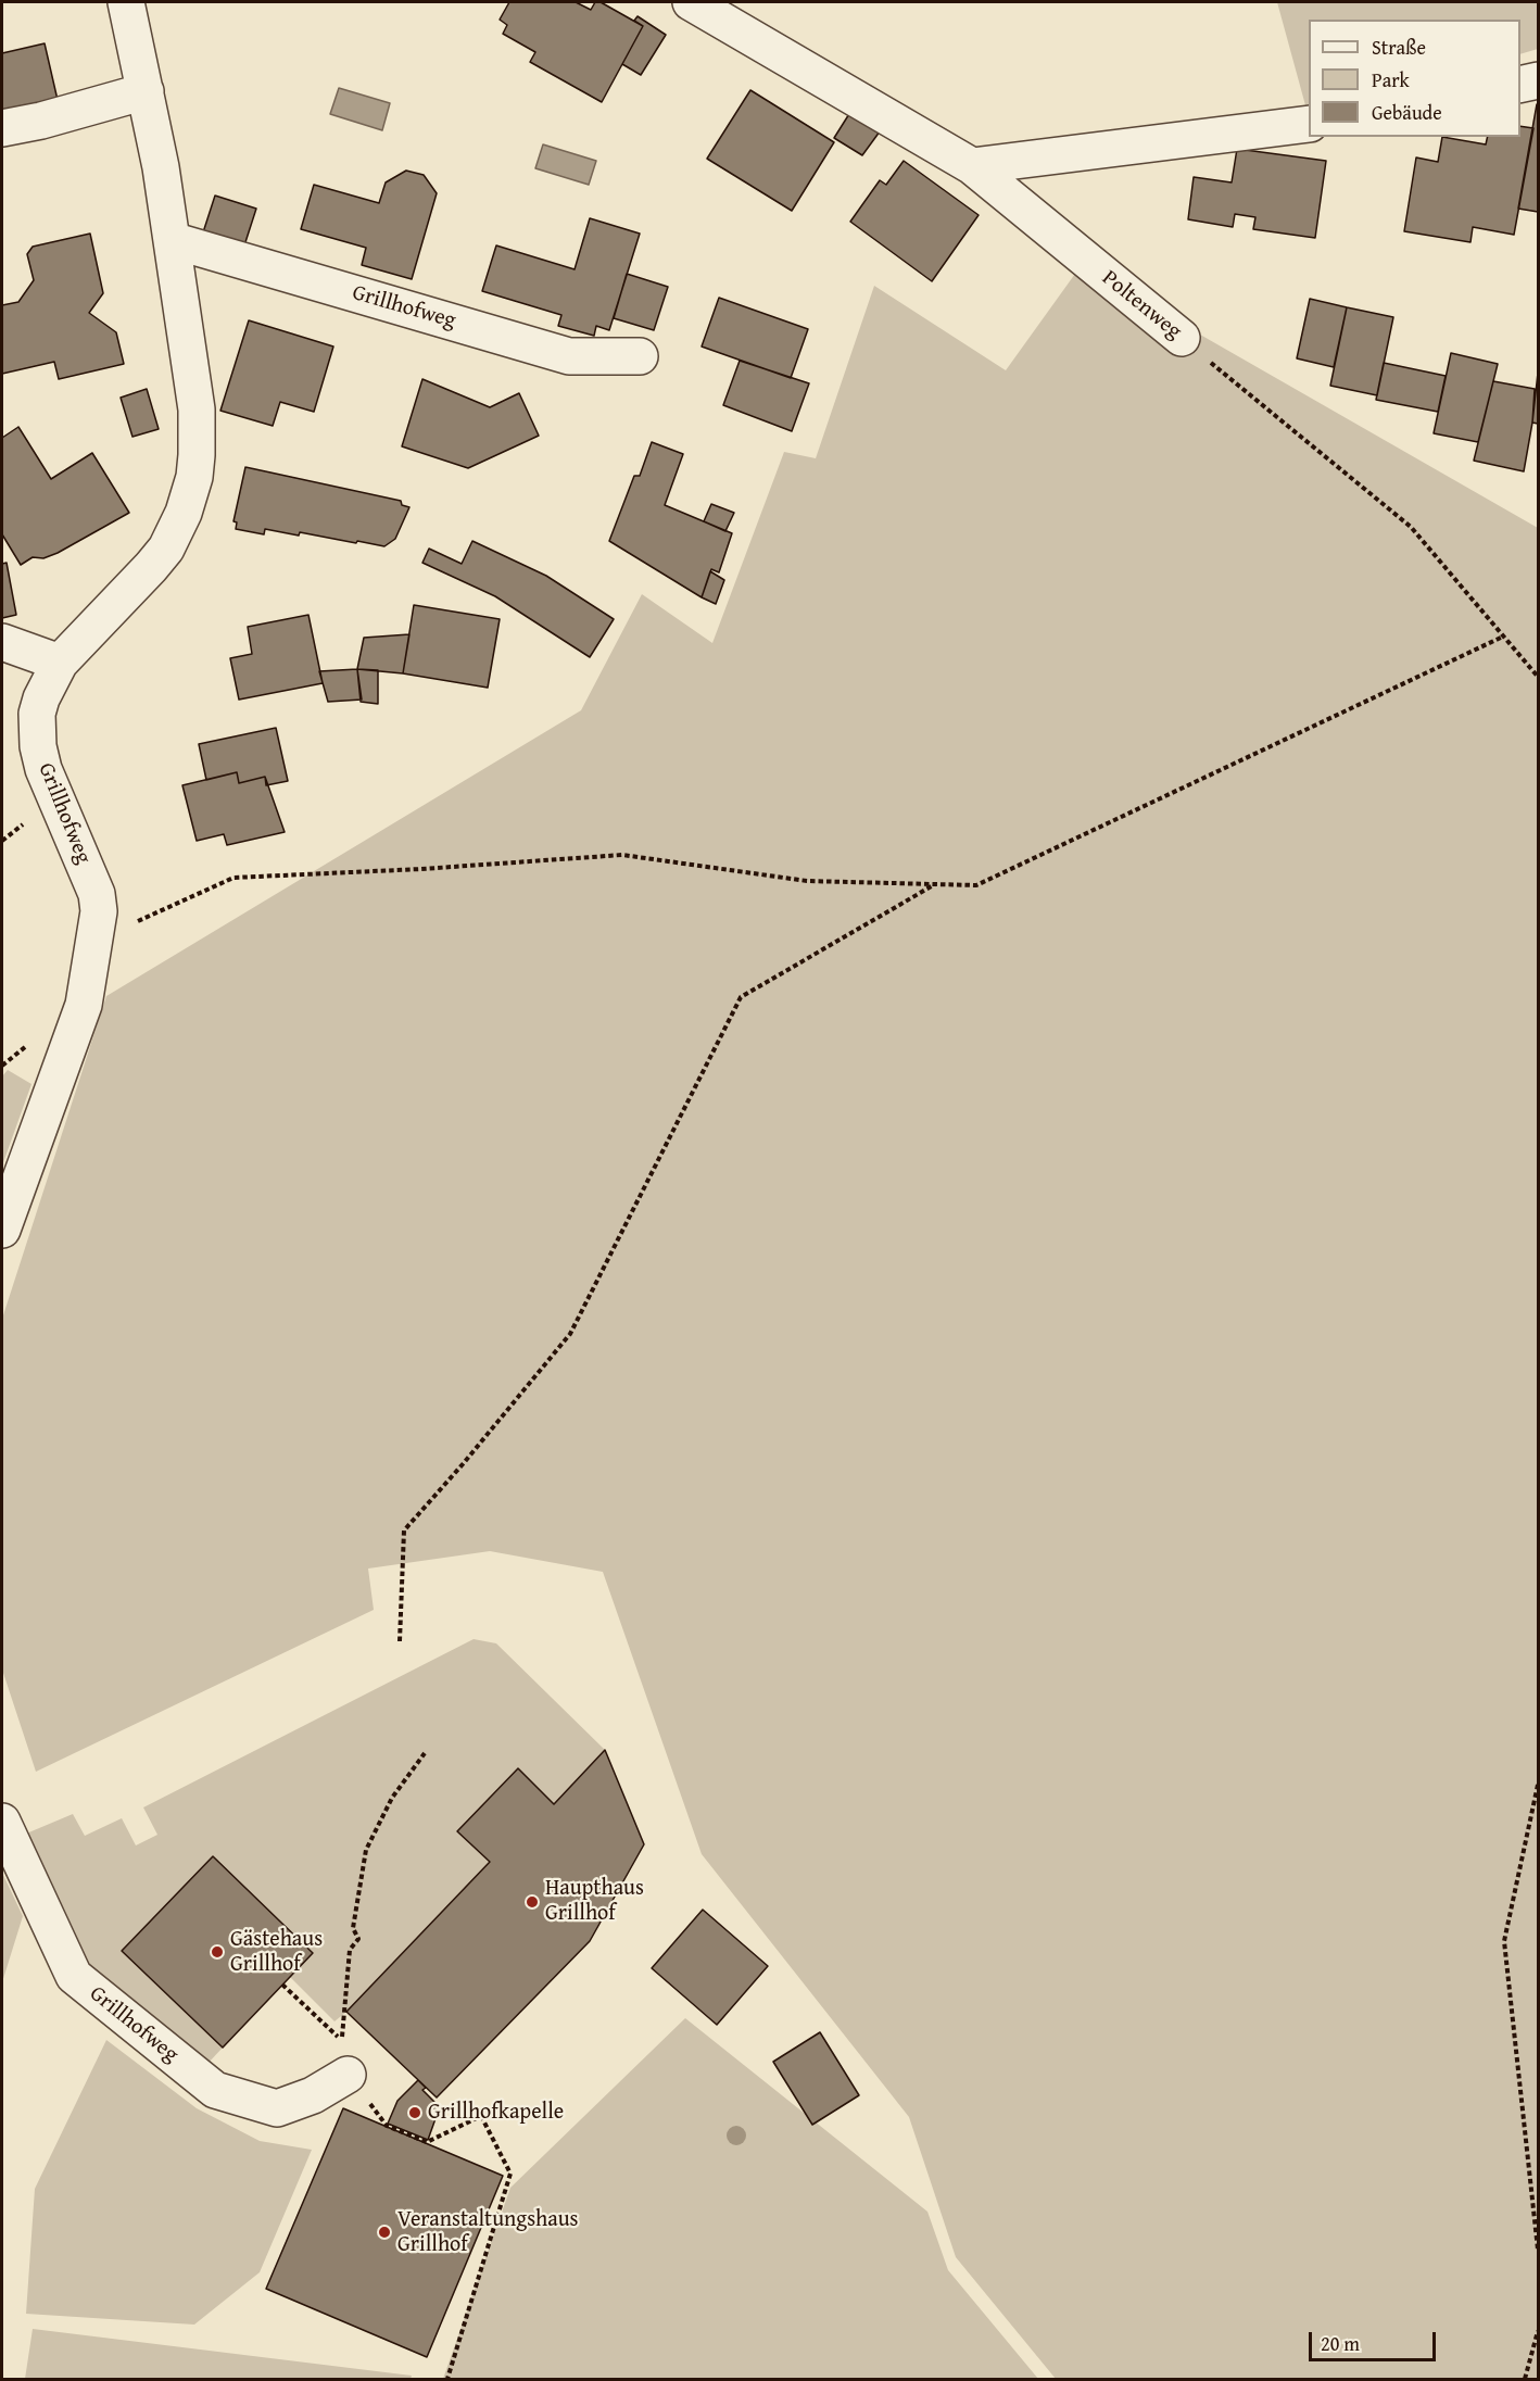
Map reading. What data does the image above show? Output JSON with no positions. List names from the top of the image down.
{
  "streets": {
    "street": ["Poltenweg", "Grillhofweg"]
  },
  "places": [
    "Haupthaus Grillhof",
    "Gästehaus Grillhof",
    "Grillhofkapelle",
    "Veranstaltungshaus Grillhof"
  ],
  "legend": ["Straße", "Park", "Gebäude"],
  "scale_bar": "20 m"
}
